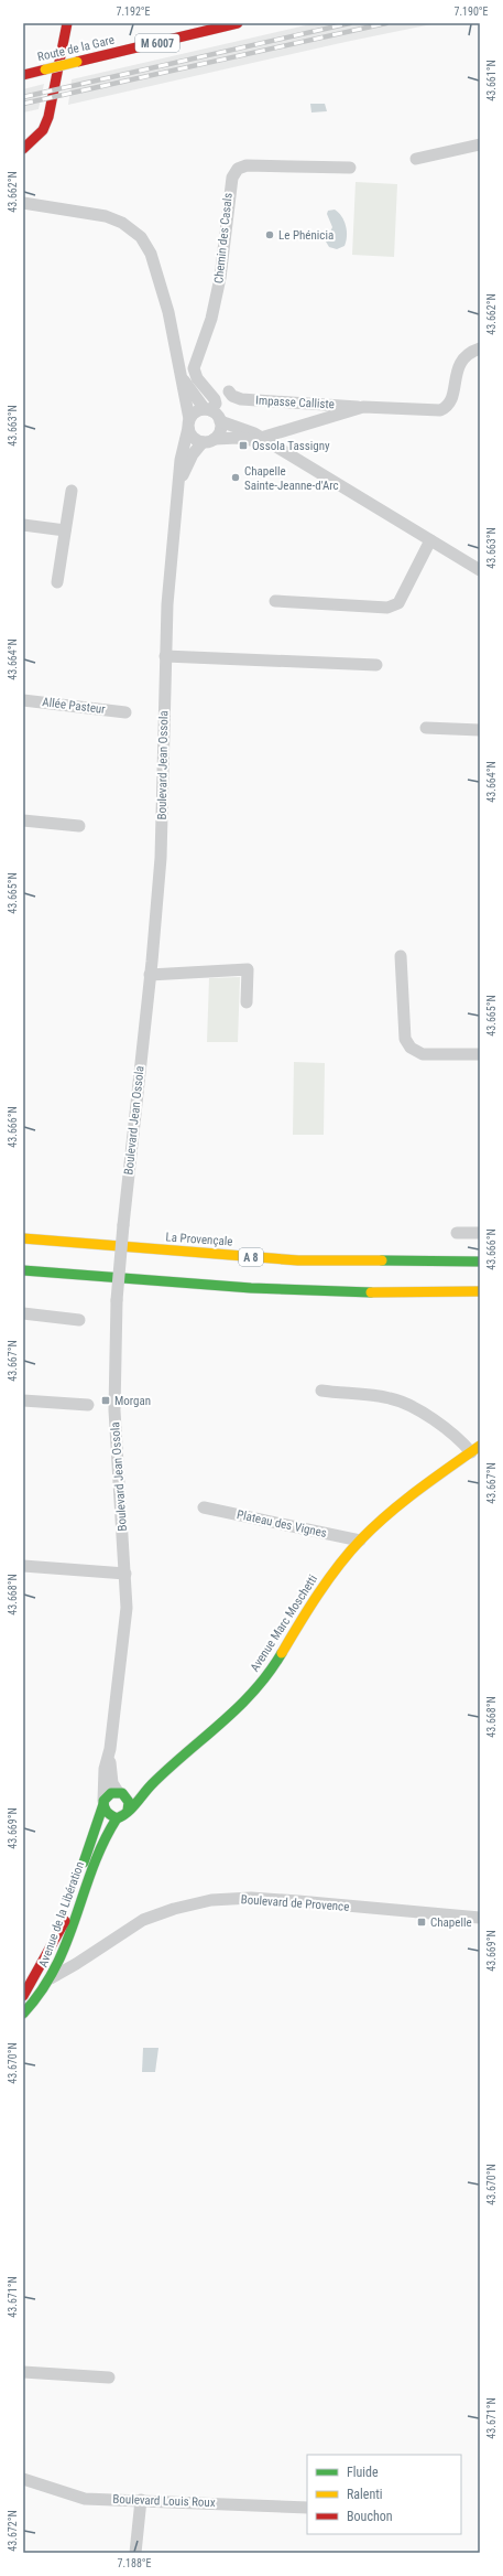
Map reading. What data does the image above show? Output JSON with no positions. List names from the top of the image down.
{
  "streets": {
    "main road": [
      "M 6007",
      "Route de la Gare",
      "La Provençale",
      "A 8",
      "Avenue Marc Moschetti",
      "Avenue de la Libération"
    ],
    "street": [
      "Chemin des Casals",
      "Impasse Calliste",
      "Allée Pasteur",
      "Boulevard Jean Ossola",
      "Plateau des Vignes",
      "Boulevard de Provence",
      "Boulevard Louis Roux"
    ]
  },
  "crossings": [
    ["Chemin des Casals", "Boulevard Jean Ossola"],
    ["Boulevard Jean Ossola", "Avenue Marc Moschetti"],
    ["Boulevard Jean Ossola", "Avenue de la Libération"],
    ["Plateau des Vignes", "Avenue Marc Moschetti"],
    ["Avenue Marc Moschetti", "Avenue de la Libération"],
    ["Boulevard de Provence", "Avenue de la Libération"]
  ],
  "places": {
    "other": ["Le Phénicia", "Chapelle Sainte-Jeanne-d'Arc"],
    "transit": ["Ossola Tassigny", "Morgan", "Chapelle"]
  },
  "legend": ["Fluide", "Ralenti", "Bouchon"],
  "coordinates": [
    "7.192°E",
    "7.190°E",
    "43.661°N",
    "43.662°N",
    "43.663°N",
    "43.664°N",
    "43.665°N",
    "43.666°N",
    "43.667°N",
    "43.668°N",
    "43.669°N",
    "43.670°N",
    "43.671°N",
    "43.672°N",
    "7.188°E"
  ]
}
